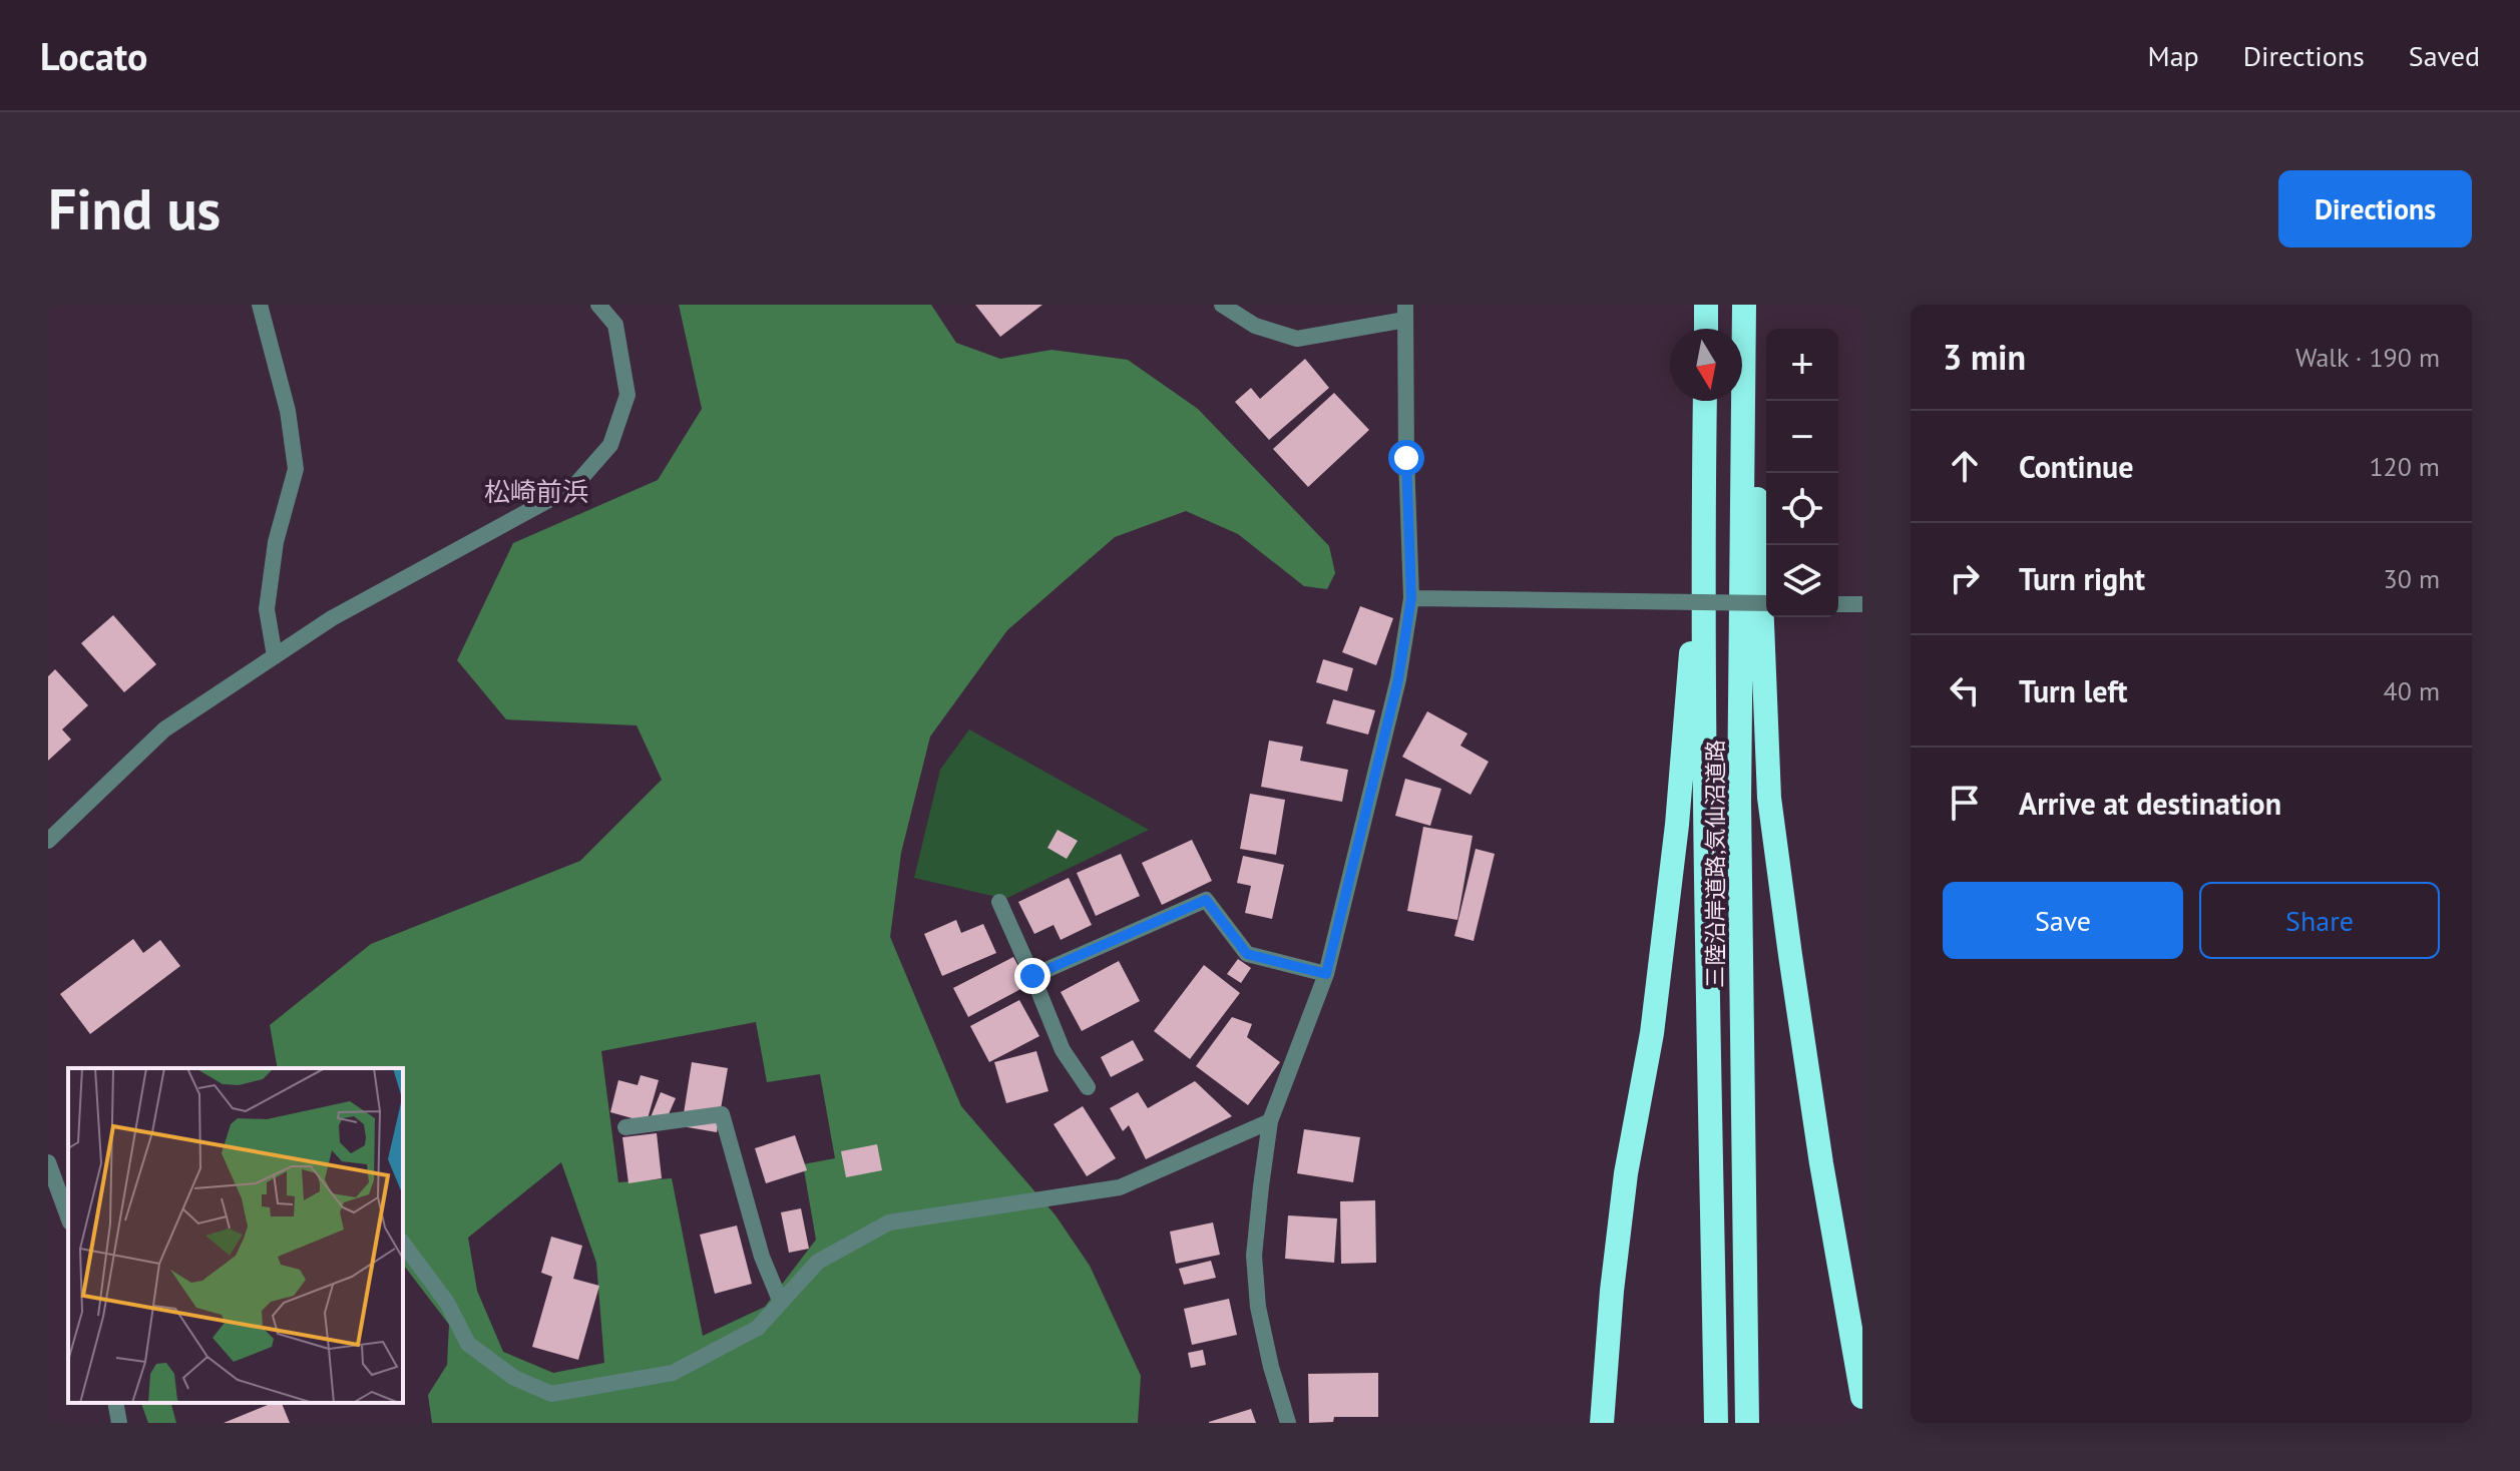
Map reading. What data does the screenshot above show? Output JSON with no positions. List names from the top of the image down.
{
  "streets": {
    "highway": ["三陸沿岸道路;気仙沼道路"]
  },
  "districts": ["松崎前浜"],
  "north": "bottom",
  "page": {
    "header": "Locato",
    "nav": ["Map", "Directions", "Saved"],
    "buttons": [
      "Directions",
      ["Save", "Share"]
    ],
    "title": "Find us",
    "heading": ["3 min", "Walk · 190 m"],
    "map_buttons": ["+", "−"],
    "list": [
      ["Continue", "120 m"],
      ["Turn right", "30 m"],
      ["Turn left", "40 m"],
      "Arrive at destination"
    ]
  }
}
